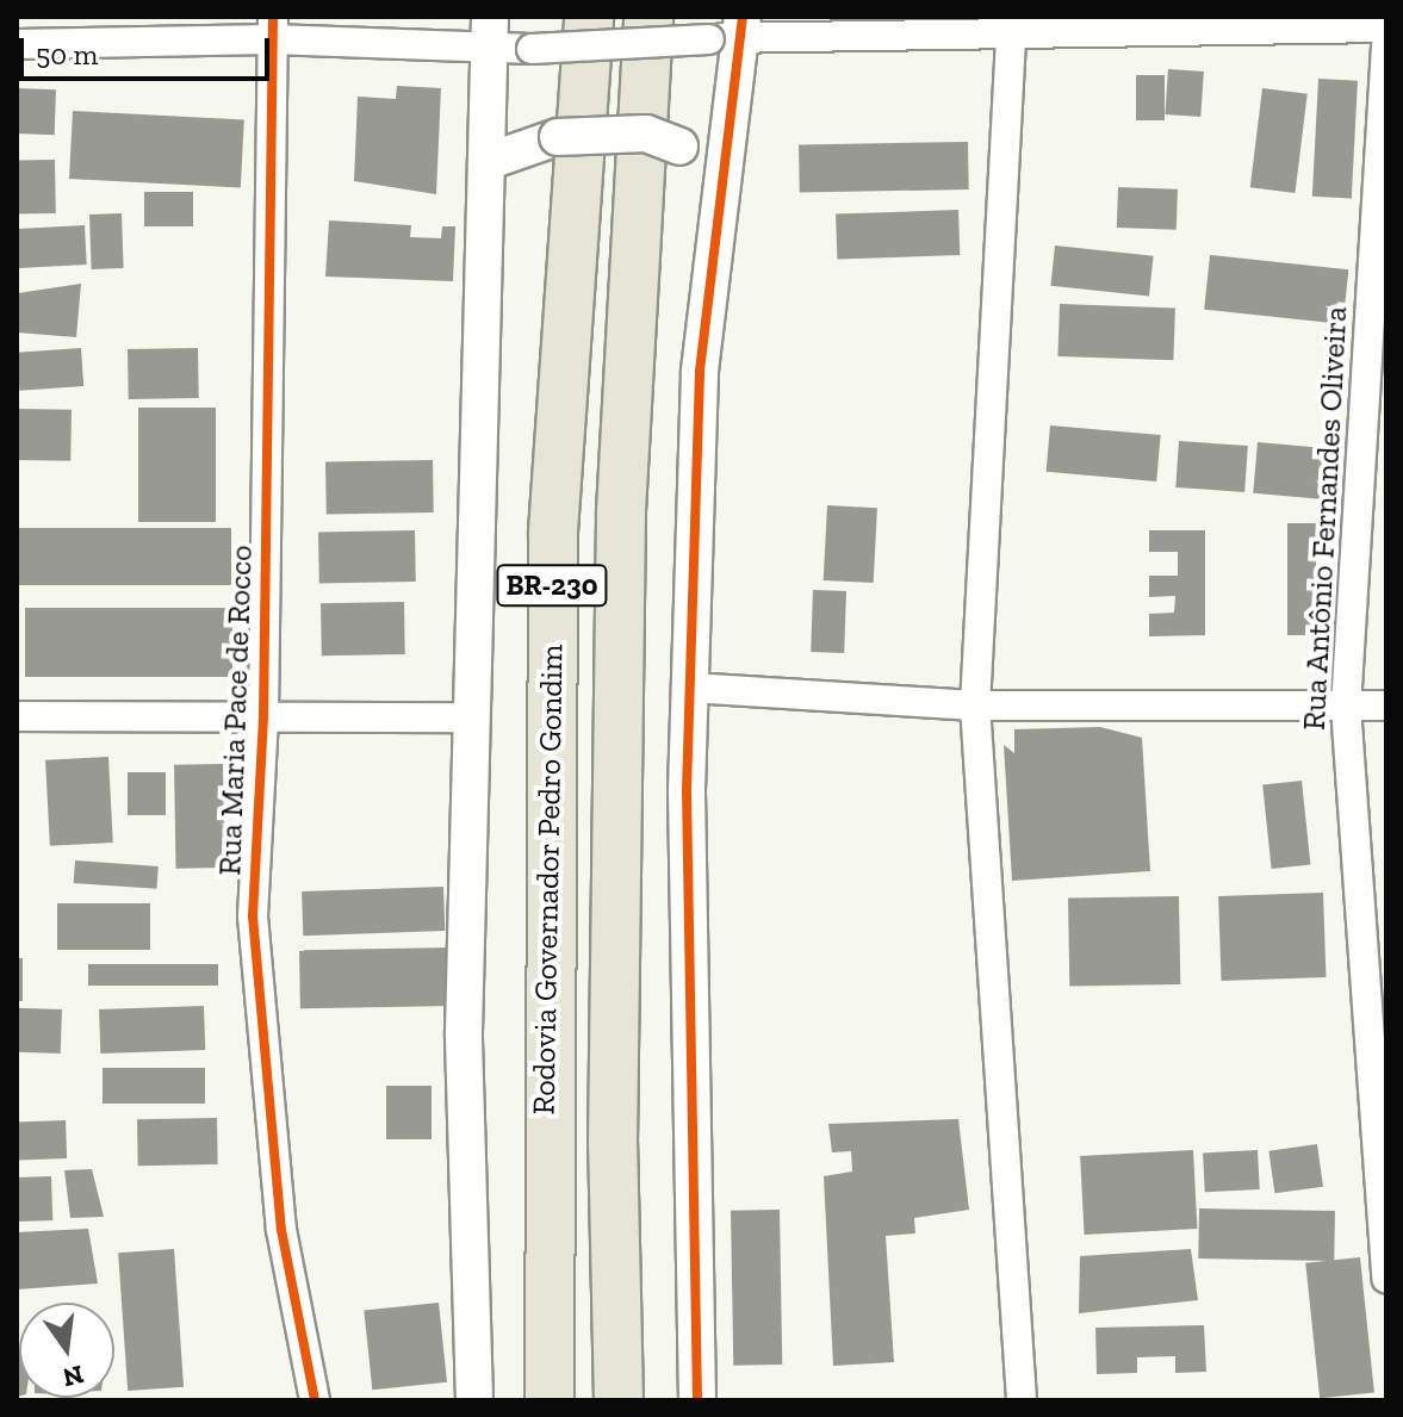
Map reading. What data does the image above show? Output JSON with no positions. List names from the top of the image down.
{
  "streets": {
    "highway": ["BR-230", "Rodovia Governador Pedro Gondim"],
    "street": ["Rua Antônio Fernandes Oliveira", "Rua Maria Pace de Rocco"]
  },
  "scale_bar": "50 m",
  "north": "bottom"
}
